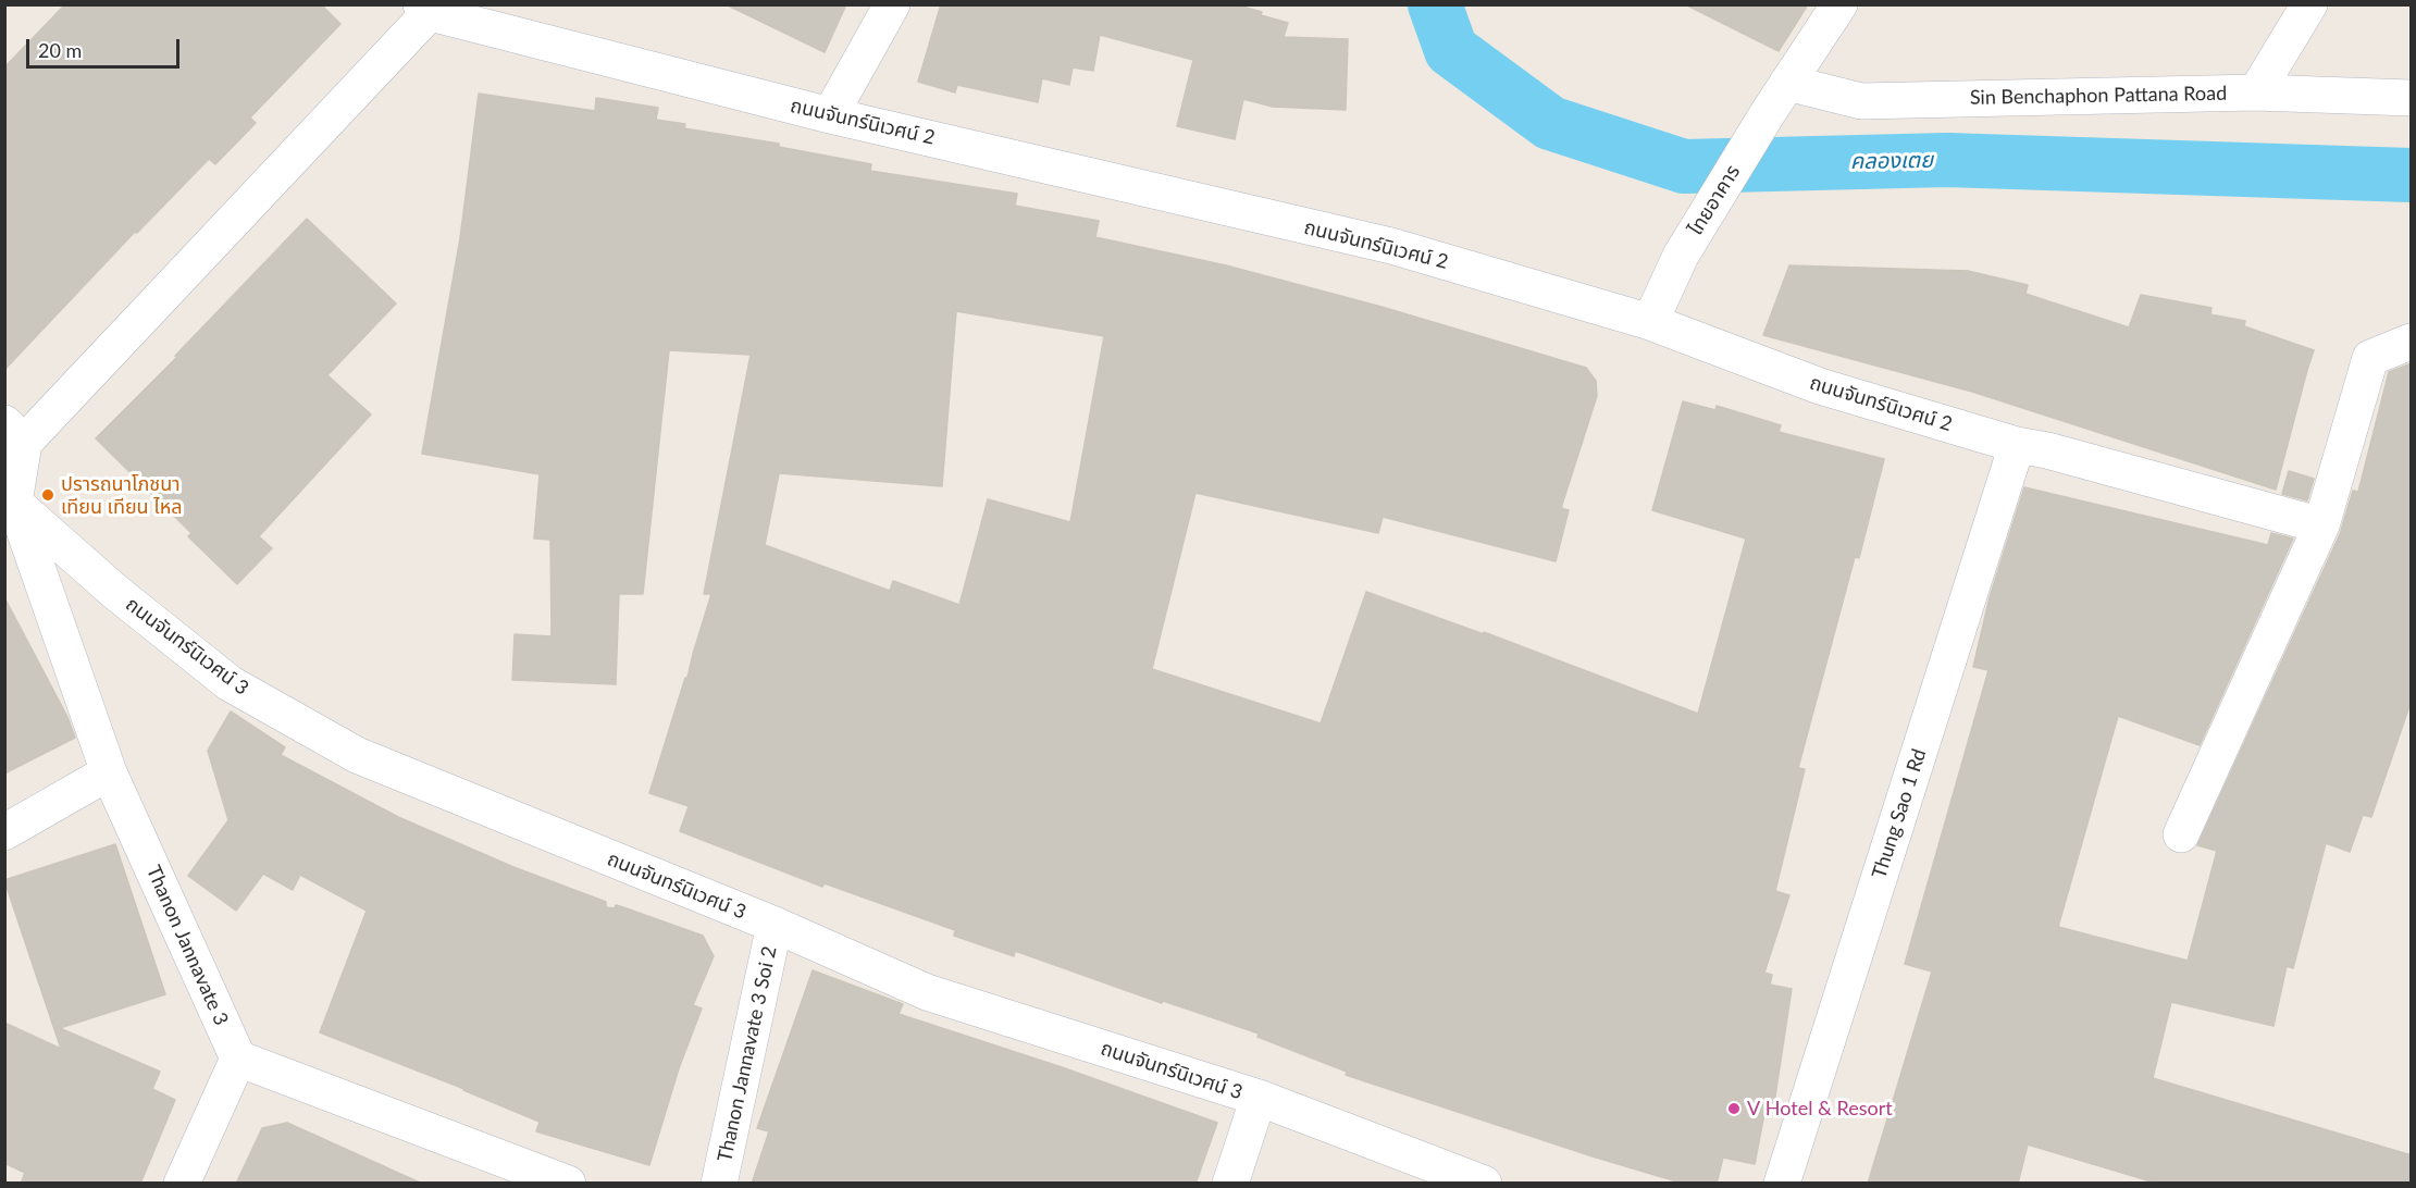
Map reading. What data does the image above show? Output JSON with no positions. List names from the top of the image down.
{
  "streets": {
    "street": [
      "Sin Benchaphon Pattana Road",
      "ถนนจันทร์นิเวศน์ 2",
      "ไทยอาคาร",
      "ถนนจันทร์นิเวศน์ 3",
      "Thung Sao 1 Rd",
      "Thanon Jannavate 3",
      "Thanon Jannavate 3 Soi 2"
    ]
  },
  "crossings": [
    ["Sin Benchaphon Pattana Road", "ไทยอาคาร"],
    ["ถนนจันทร์นิเวศน์ 2", "ไทยอาคาร"],
    ["ถนนจันทร์นิเวศน์ 2", "Thung Sao 1 Rd"],
    ["ถนนจันทร์นิเวศน์ 3", "Thanon Jannavate 3"],
    ["ถนนจันทร์นิเวศน์ 3", "Thanon Jannavate 3 Soi 2"]
  ],
  "water": ["คลองเตย"],
  "places": ["ปรารถนาโภชนา เทียน เทียน ไหล", "V Hotel & Resort"],
  "scale_bar": "20 m"
}
